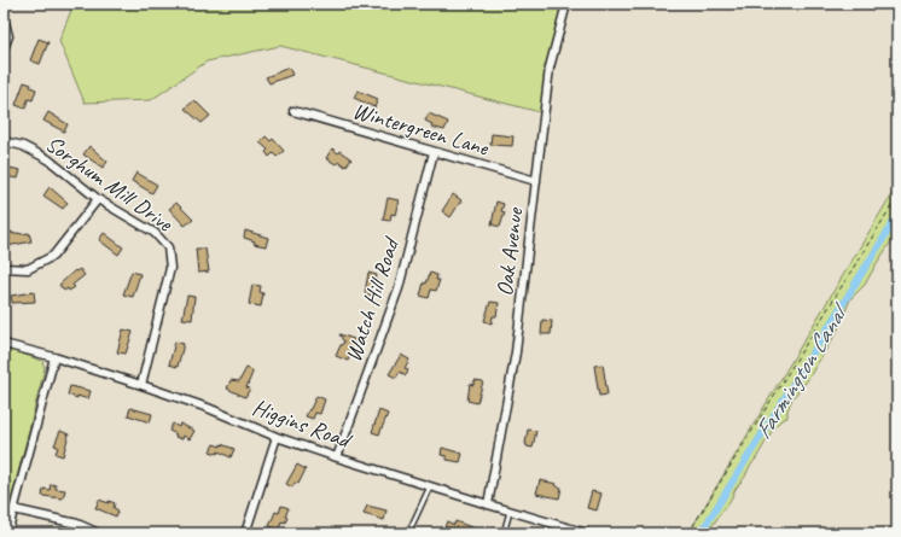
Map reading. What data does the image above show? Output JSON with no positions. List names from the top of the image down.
{
  "streets": {
    "street": [
      "Wintergreen Lane",
      "Sorghum Mill Drive",
      "Oak Avenue",
      "Watch Hill Road",
      "Higgins Road"
    ]
  },
  "crossings": [
    ["Wintergreen Lane", "Oak Avenue"],
    ["Wintergreen Lane", "Watch Hill Road"],
    ["Sorghum Mill Drive", "Higgins Road"],
    ["Oak Avenue", "Higgins Road"],
    ["Watch Hill Road", "Higgins Road"]
  ],
  "water": ["Farmington Canal"]
}
